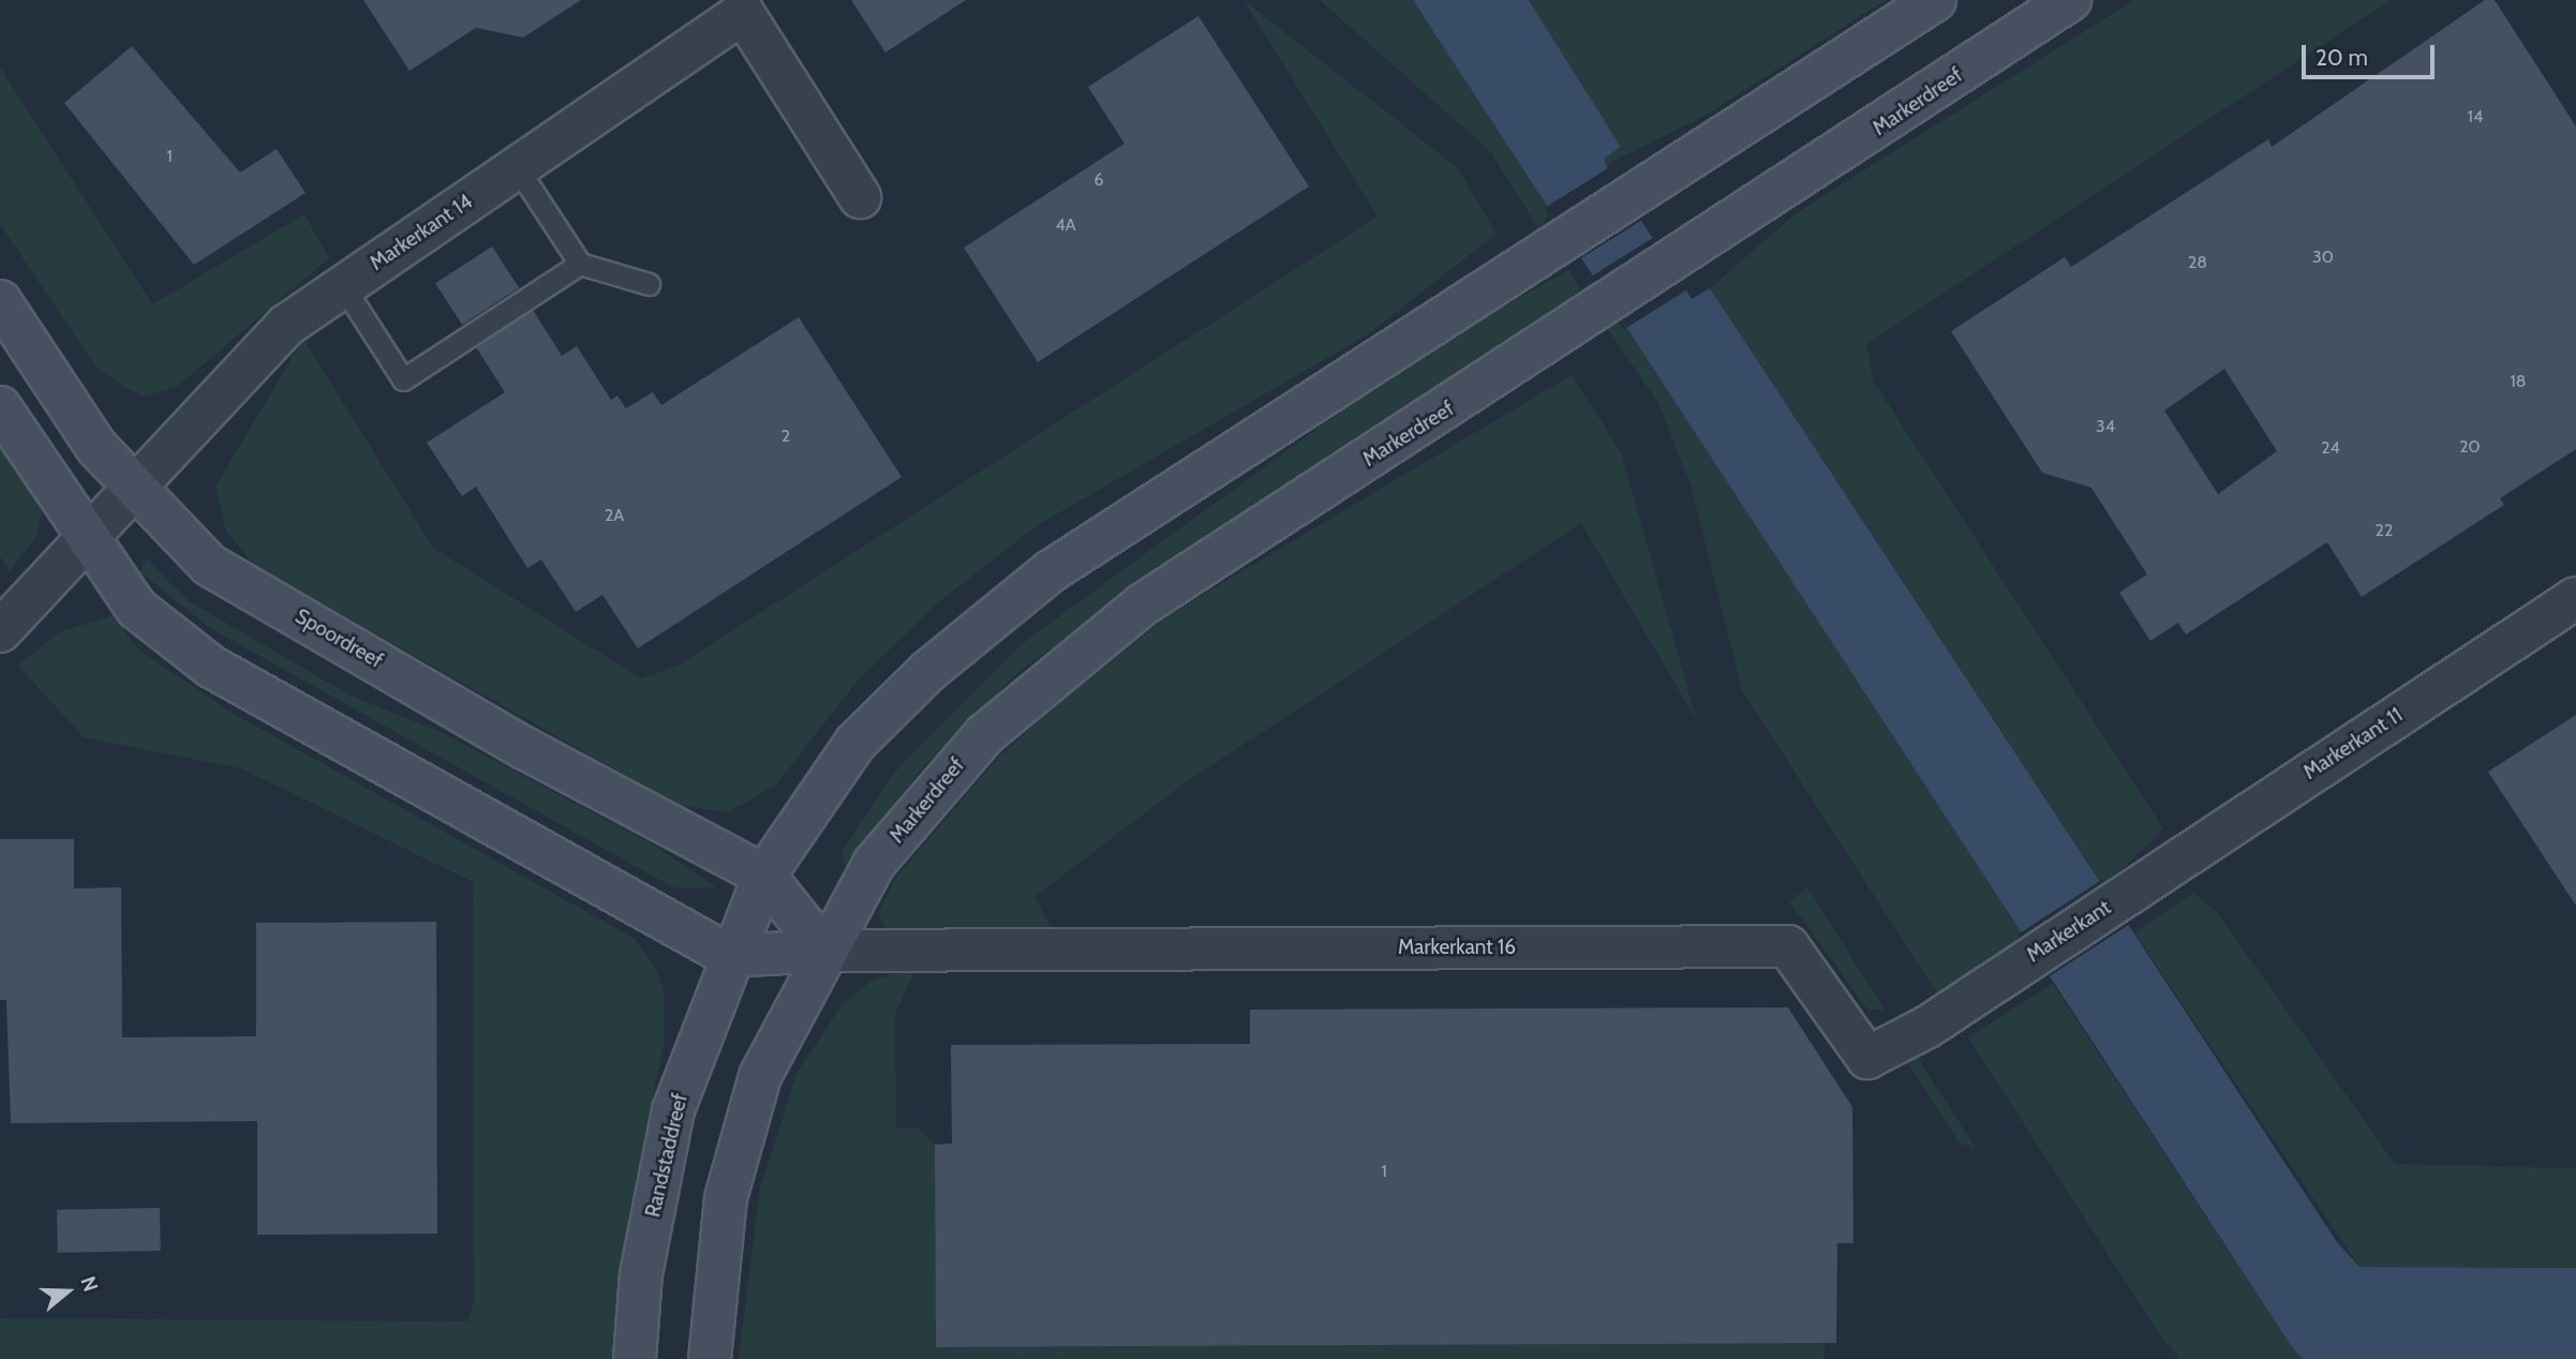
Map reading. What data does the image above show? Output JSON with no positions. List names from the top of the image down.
{
  "streets": {
    "main road": ["Markerdreef", "Spoordreef", "Randstaddreef"],
    "street": [
      "Markerkant 14",
      "Markerkant 11",
      "Markerkant",
      "Markerkant 16"
    ]
  },
  "crossings": [
    ["Markerdreef", "Markerkant 16"],
    ["Markerkant 14", "Spoordreef"],
    ["Spoordreef", "Randstaddreef"],
    ["Markerkant 11", "Markerkant"],
    ["Markerkant", "Markerkant 16"]
  ],
  "house_numbers": [
    "14",
    "1",
    "6",
    "4A",
    "30",
    "28",
    "18",
    "34",
    "2",
    "20",
    "24",
    "2A",
    "22",
    "1"
  ],
  "scale_bar": "20 m",
  "north": "right"
}
